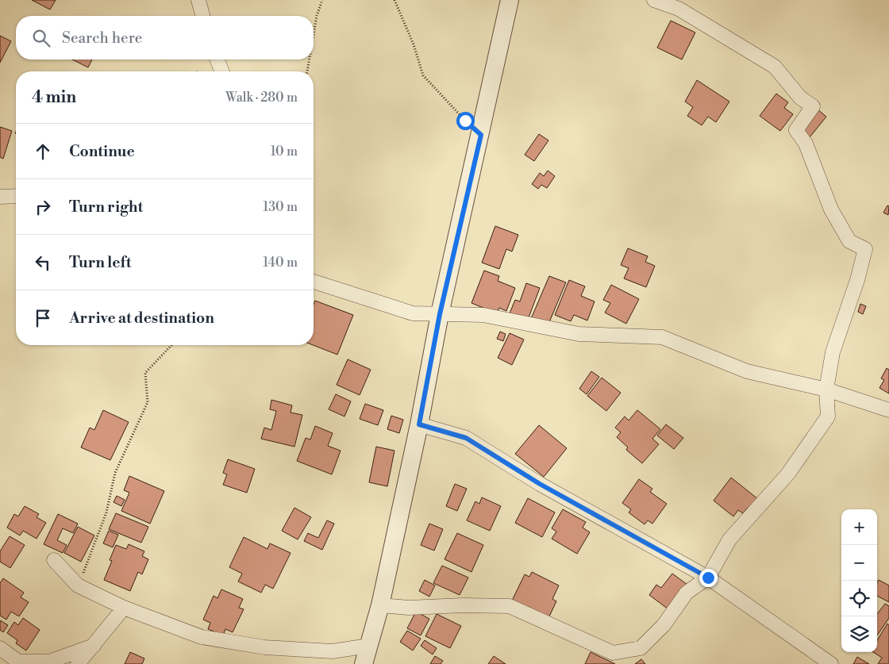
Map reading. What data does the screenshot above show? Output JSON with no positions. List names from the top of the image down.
{
  "page": {
    "search": "Search here",
    "heading": ["4 min", "Walk · 280 m"],
    "list": [
      ["Continue", "10 m"],
      ["Turn right", "130 m"],
      ["Turn left", "140 m"],
      "Arrive at destination"
    ],
    "map_buttons": ["+", "−"]
  }
}
